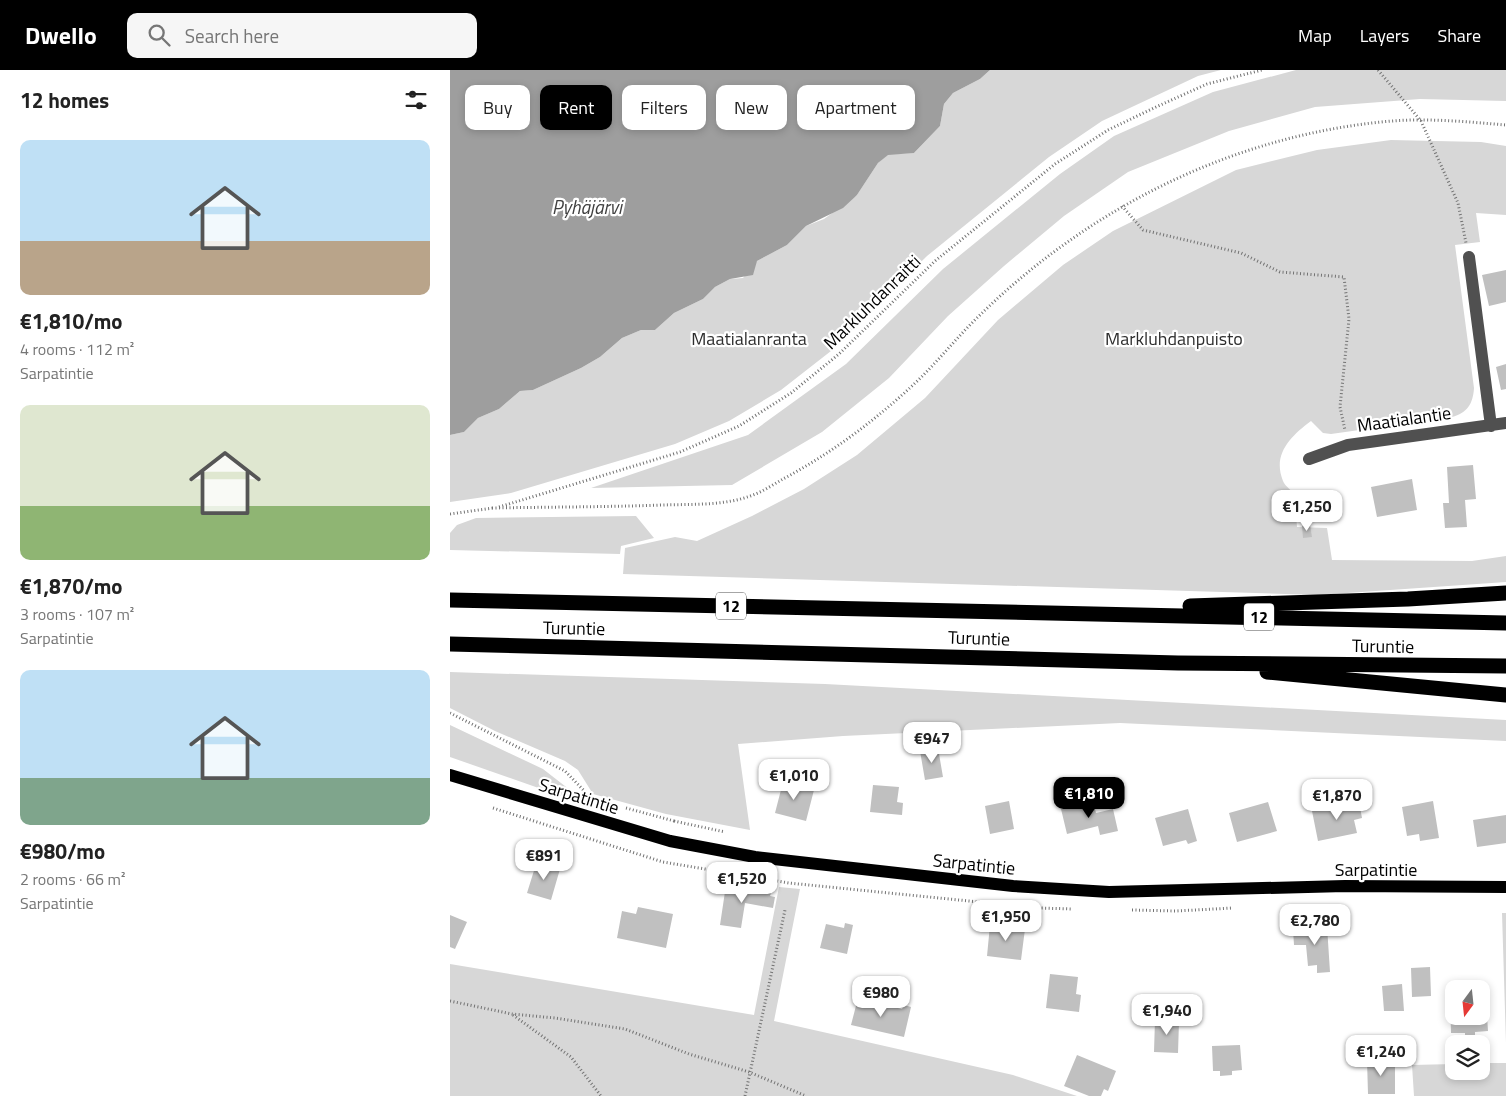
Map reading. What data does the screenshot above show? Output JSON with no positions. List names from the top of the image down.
{
  "streets": {
    "highway": ["12", "Turuntie"],
    "main road": ["Sarpatintie"],
    "street": ["Maatialantie"],
    "path": ["Markluhdanraitti"]
  },
  "water": ["Pyhäjärvi"],
  "parks": ["Maatialanranta", "Markluhdanpuisto"],
  "north": "bottom",
  "page": {
    "header": "Dwello",
    "search": "Search here",
    "nav": ["Map", "Layers", "Share"],
    "heading": "12 homes",
    "chip": [
      "Buy",
      "Rent",
      "Filters",
      "New",
      "Apartment"
    ],
    "list": [
      {
        "name": "€1,810/mo",
        "note": "4 rooms · 112 m² · Sarpatintie"
      },
      {
        "name": "€1,870/mo",
        "note": "3 rooms · 107 m² · Sarpatintie"
      },
      {
        "name": "€980/mo",
        "note": "2 rooms · 66 m² · Sarpatintie"
      }
    ],
    "price": [
      "€1,250",
      "€947",
      "€1,010",
      "€1,810",
      "€1,870",
      "€891",
      "€1,520",
      "€1,950",
      "€2,780",
      "€980",
      "€1,940",
      "€1,240"
    ]
  }
}
